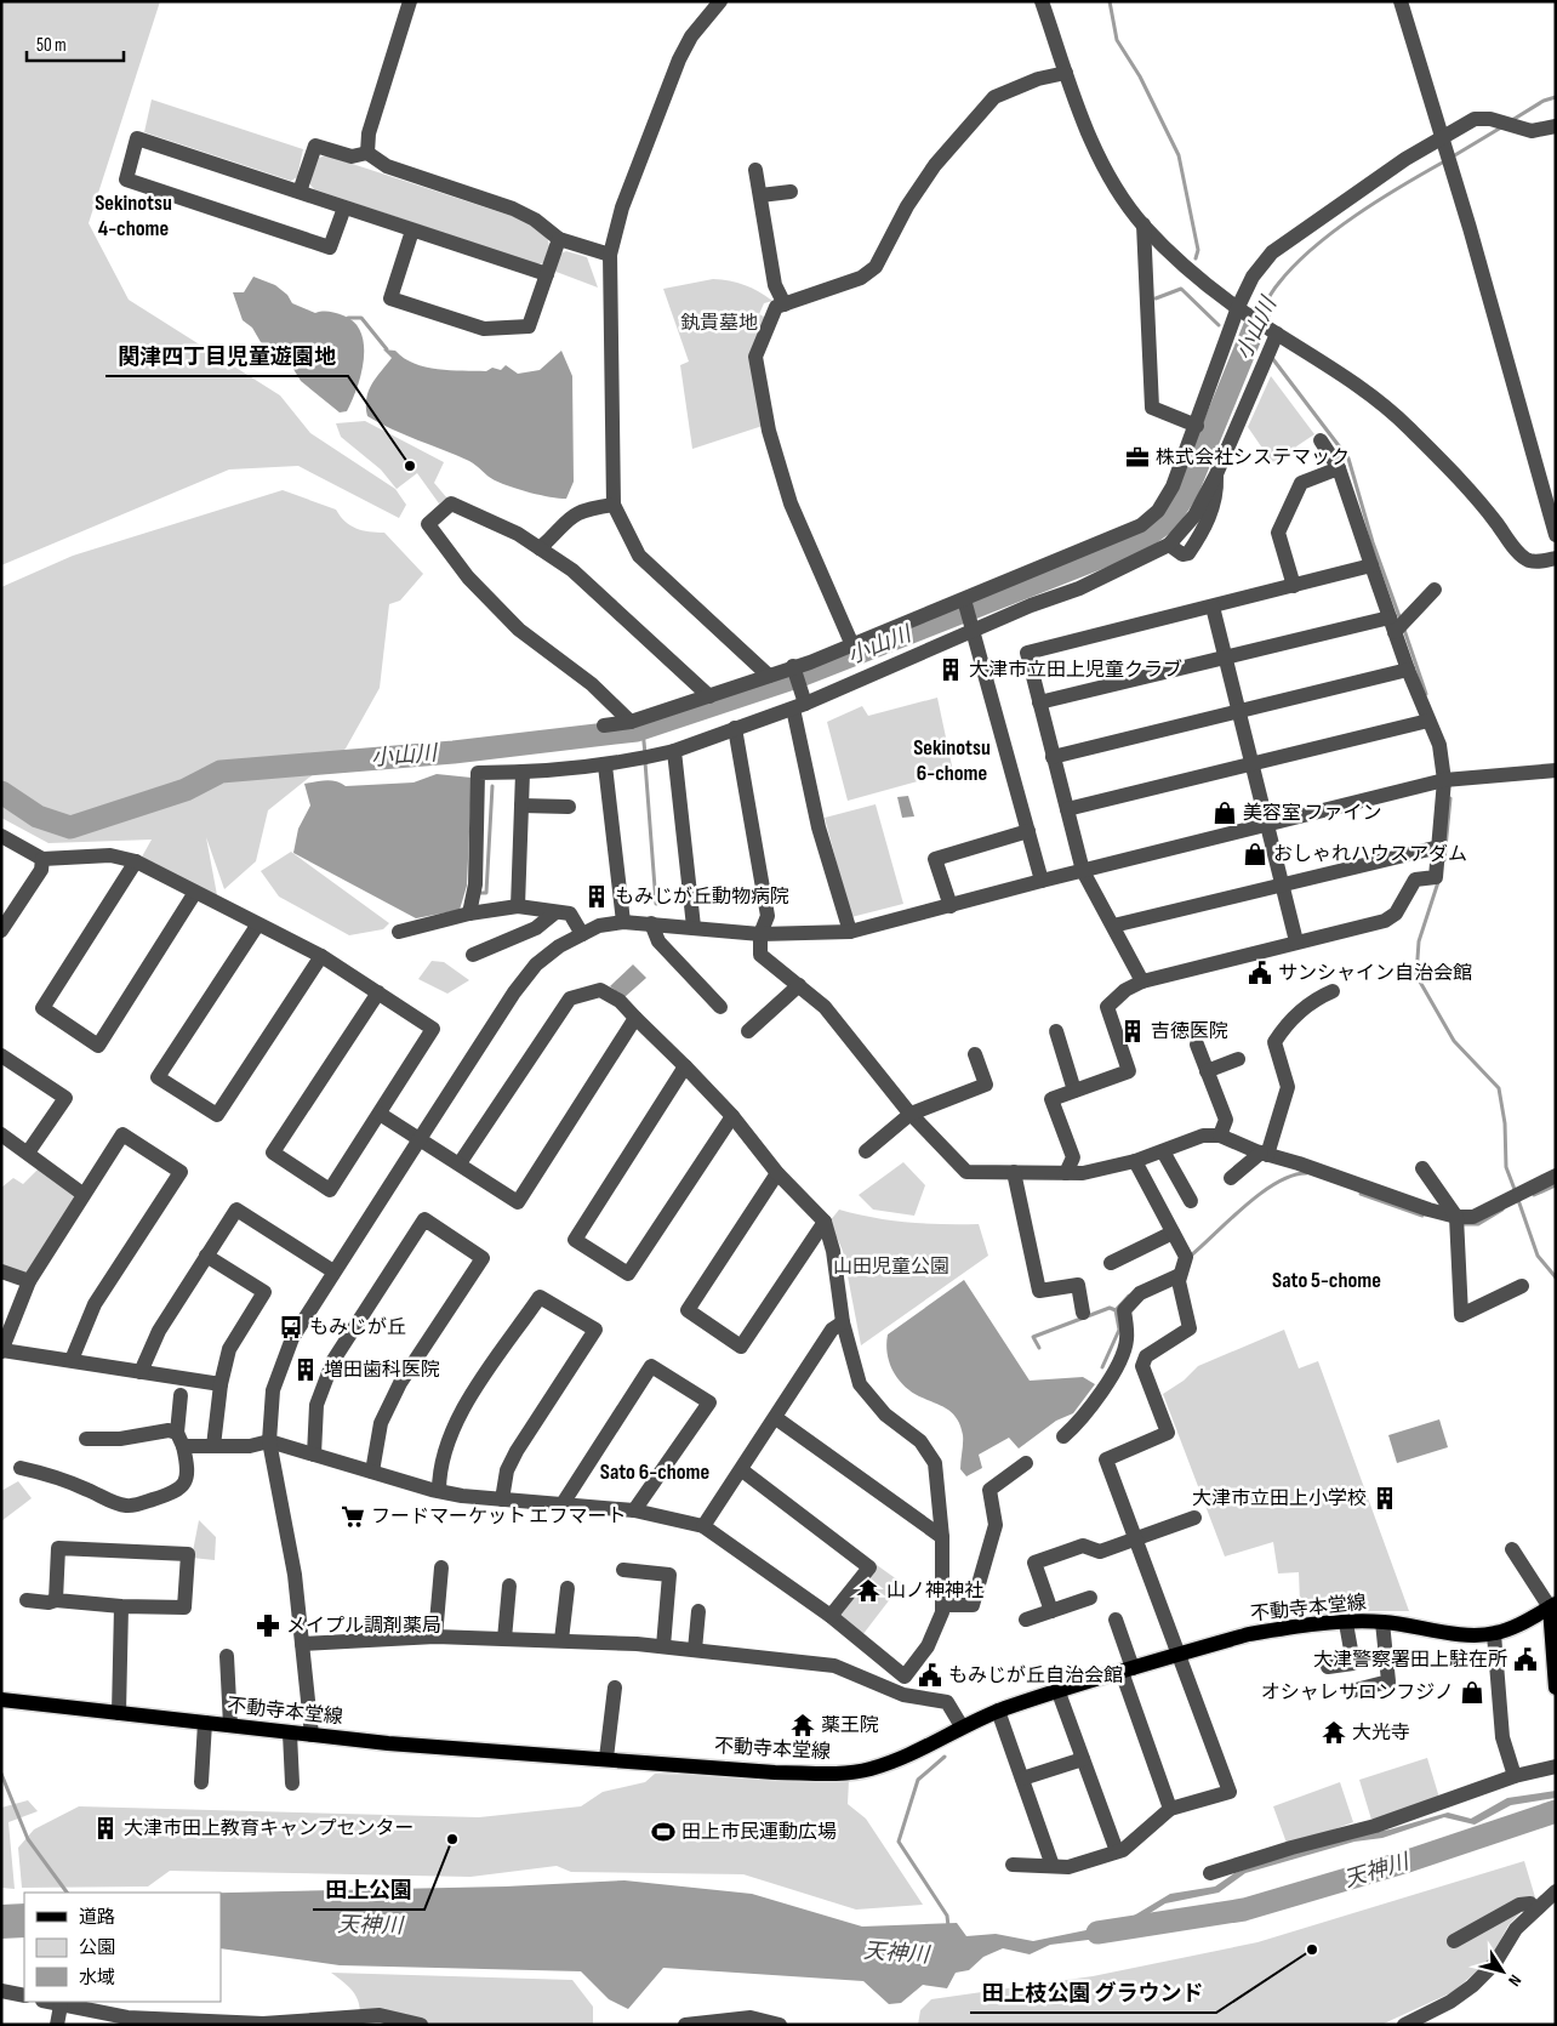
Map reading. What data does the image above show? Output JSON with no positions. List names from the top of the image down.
{
  "streets": {
    "main road": ["不動寺本堂線"]
  },
  "districts": [
    "Sekinotsu 4-chome",
    "Sekinotsu 6-chome",
    "Sato 5-chome",
    "Sato 6-chome"
  ],
  "water": ["小山川", "天神川"],
  "parks": ["釻貴墓地", "山田児童公園"],
  "places": {
    "office": ["株式会社システマック"],
    "other": ["関津四丁目児童遊園地", "田上公園", "田上枝公園 グラウンド"],
    "building": [
      "大津市立田上児童クラブ",
      "もみじが丘動物病院",
      "吉徳医院",
      "増田歯科医院",
      "大津市立田上小学校",
      "大津市田上教育キャンプセンター"
    ],
    "shop": ["美容室 ファイン", "おしゃれハウスアダム", "オシャレサロンフジノ"],
    "public building": ["サンシャイン自治会館", "大津警察署田上駐在所", "もみじが丘自治会館"],
    "bus stop": ["もみじが丘"],
    "supermarket": ["フードマーケット エフマート"],
    "temple": ["山ノ神神社", "薬王院", "大光寺"],
    "pharmacy": ["メイプル調剤薬局"],
    "sports": ["田上市民運動広場"]
  },
  "legend": ["道路", "公園", "水域"],
  "scale_bar": "50 m",
  "north": "bottom right"
}
